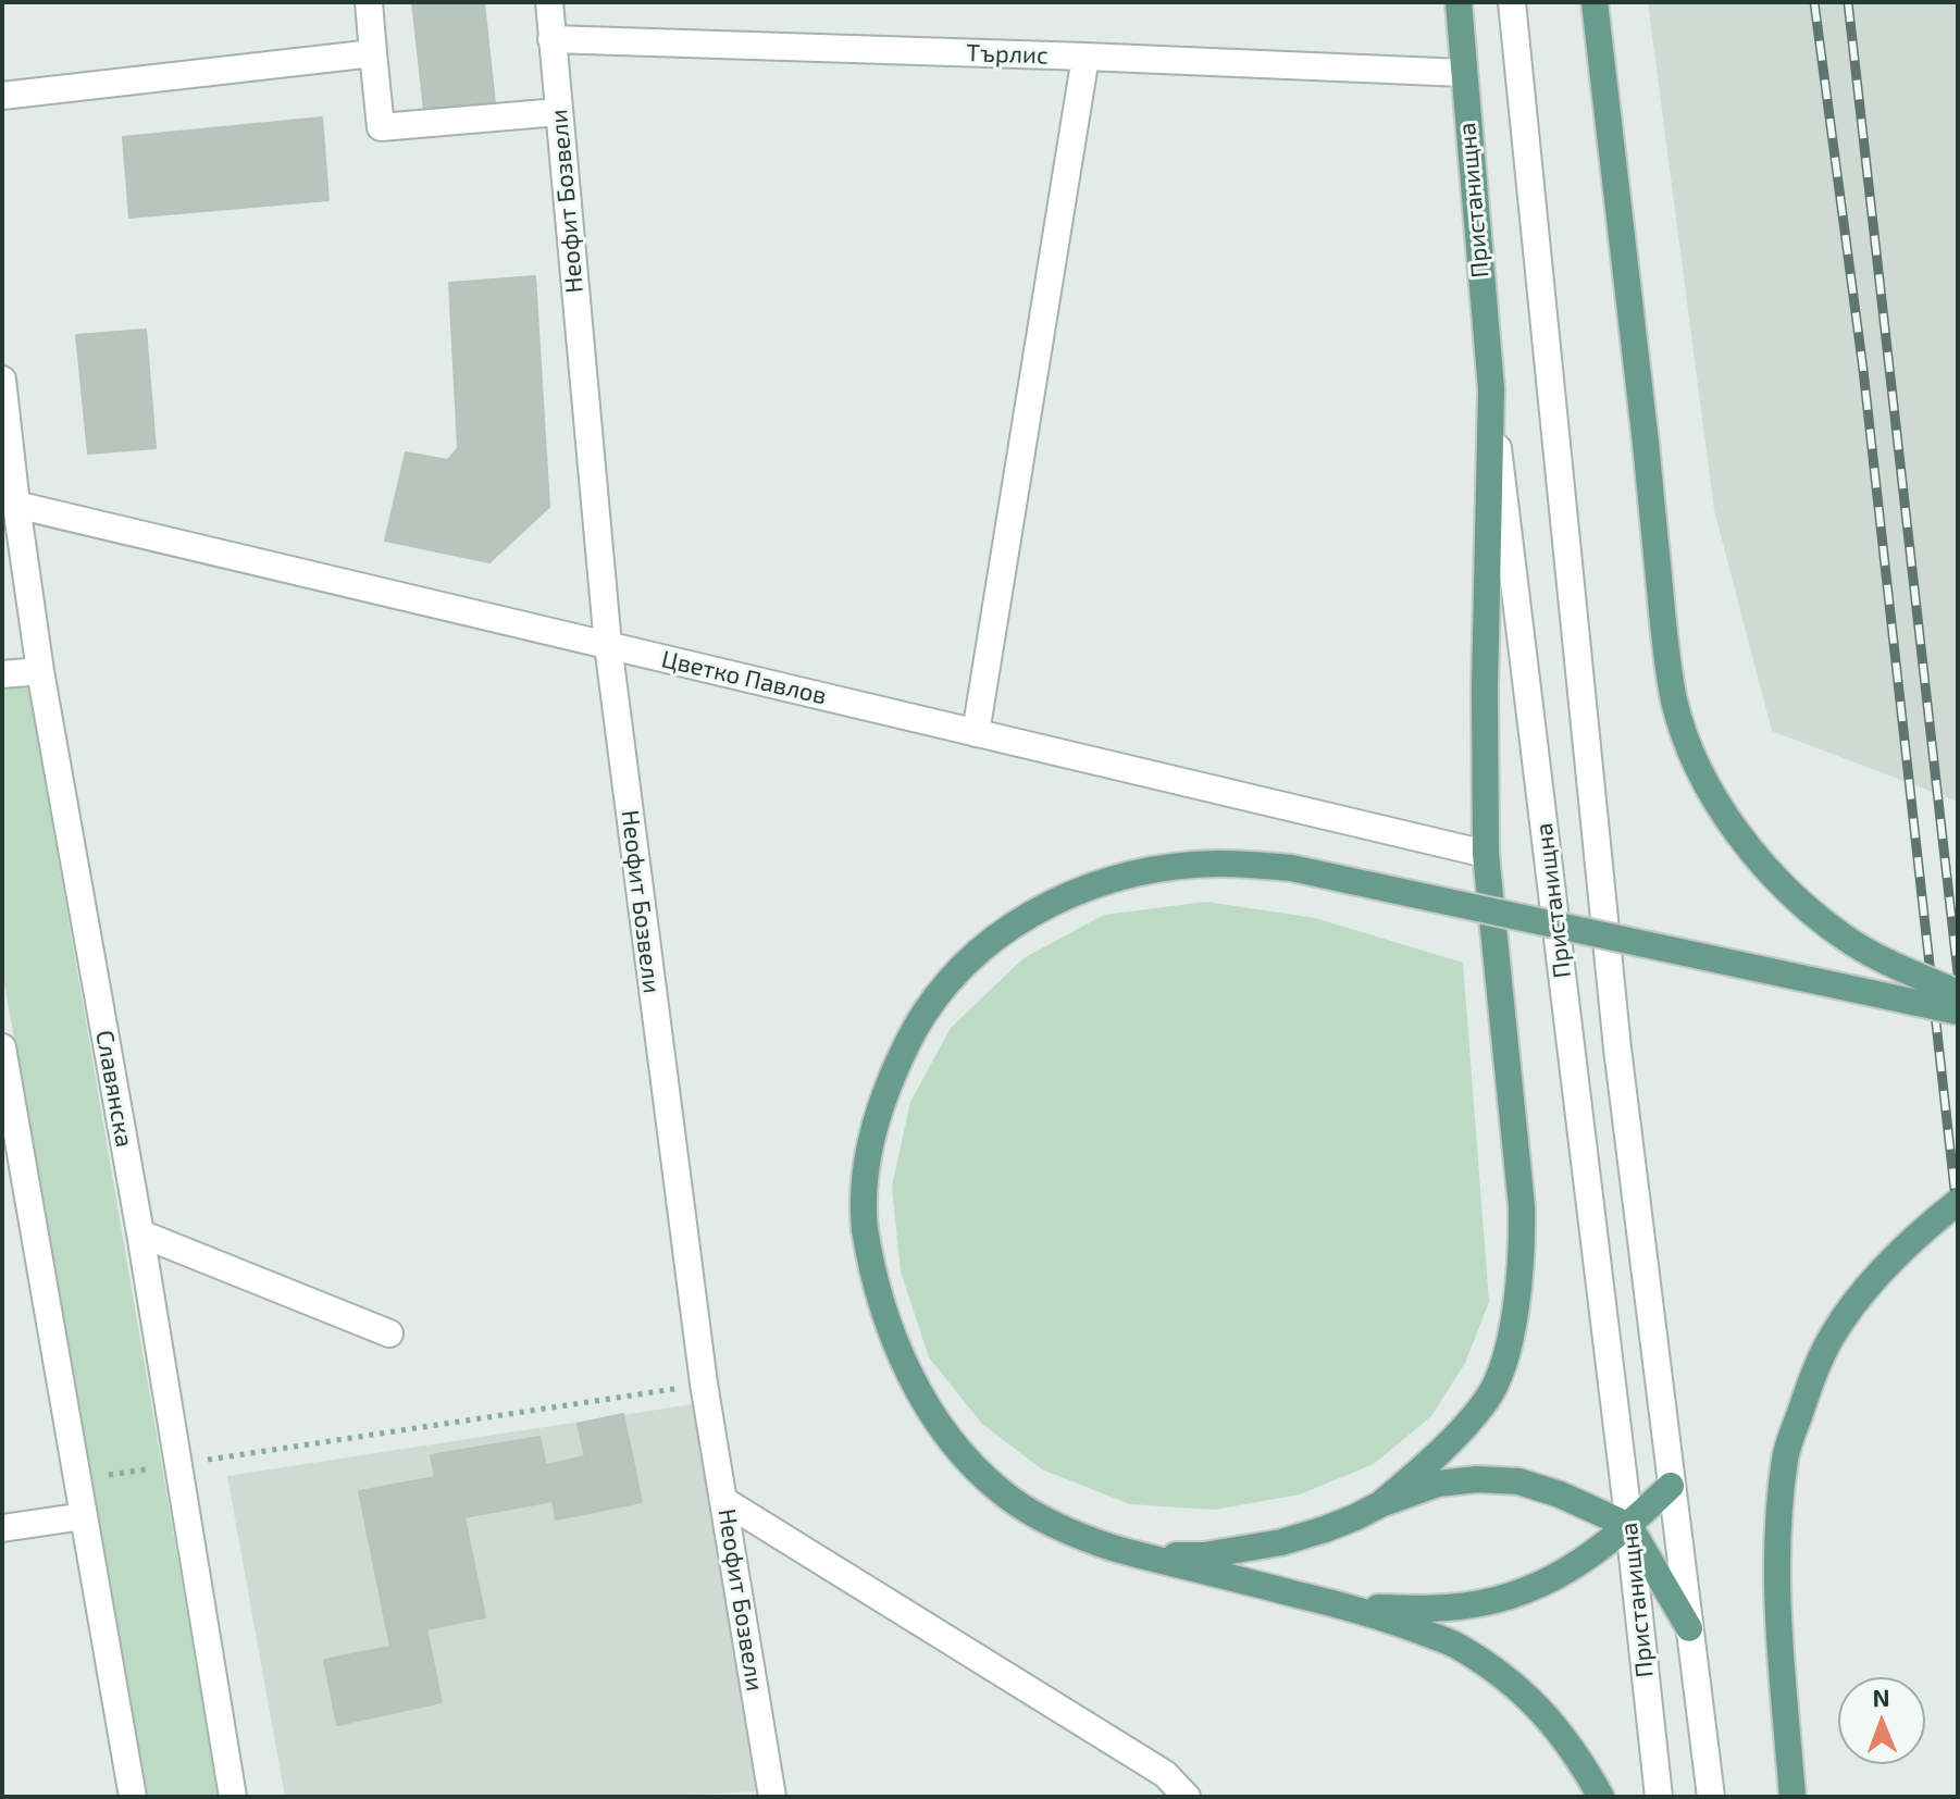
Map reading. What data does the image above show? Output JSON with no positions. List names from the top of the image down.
{
  "streets": {
    "main road": ["Пристанищна"],
    "street": [
      "Търлис",
      "Неофит Бозвели",
      "Цветко Павлов",
      "Славянска"
    ]
  },
  "crossings": [
    ["Търлис", "Пристанищна"],
    ["Търлис", "Неофит Бозвели"],
    ["Неофит Бозвели", "Цветко Павлов"],
    ["Цветко Павлов", "Славянска"]
  ],
  "north": "top"
}
